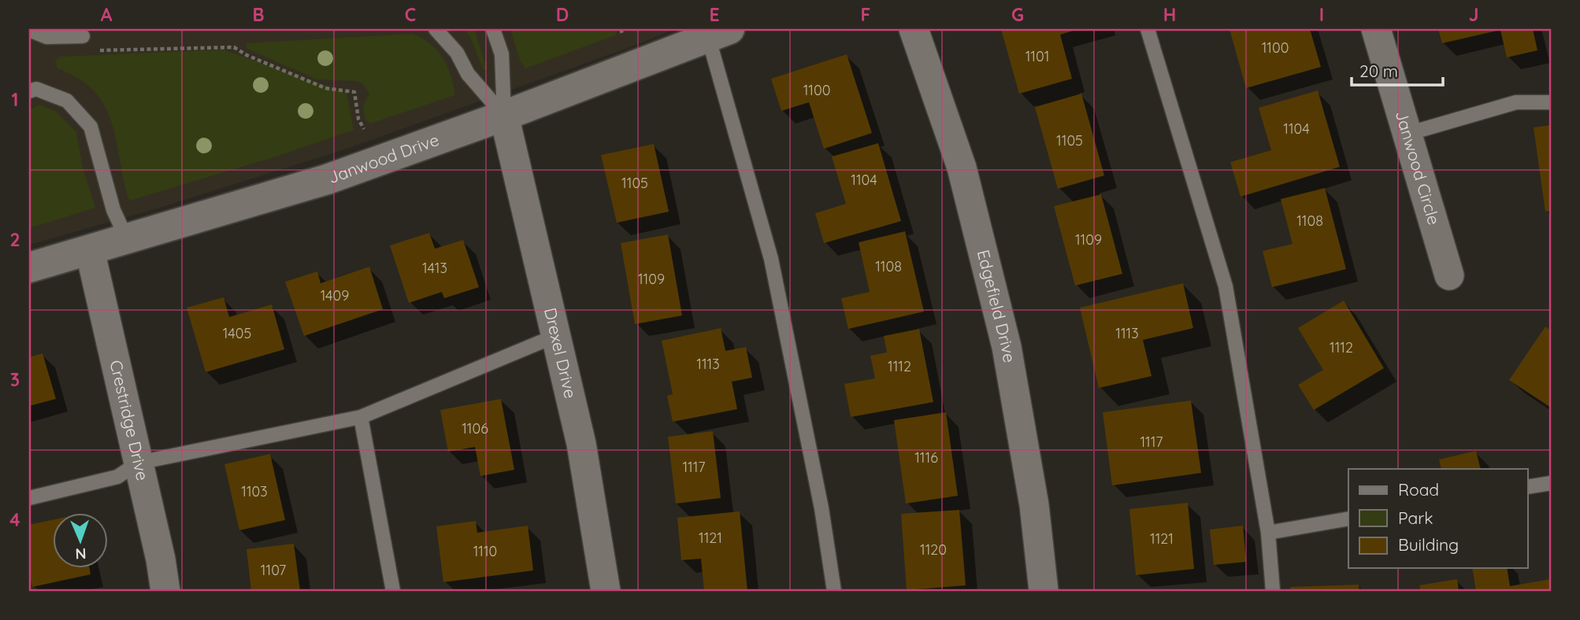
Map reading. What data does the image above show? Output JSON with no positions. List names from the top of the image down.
{
  "streets": {
    "street": [
      "Janwood Drive",
      "Janwood Circle",
      "Edgefield Drive",
      "Drexel Drive",
      "Crestridge Drive"
    ]
  },
  "crossings": [
    ["Janwood Drive", "Drexel Drive"],
    ["Janwood Drive", "Crestridge Drive"]
  ],
  "house_numbers": [
    "1100",
    "1101",
    "1100",
    "1104",
    "1105",
    "1104",
    "1105",
    "1108",
    "1109",
    "1108",
    "1413",
    "1109",
    "1409",
    "1405",
    "1113",
    "1112",
    "1113",
    "1112",
    "1106",
    "1117",
    "1116",
    "1117",
    "1103",
    "1121",
    "1121",
    "1120",
    "1110",
    "1107"
  ],
  "legend": ["Road", "Park", "Building"],
  "scale_bar": "20 m",
  "north": "bottom",
  "grid": {
    "columns": [
      "A",
      "B",
      "C",
      "D",
      "E",
      "F",
      "G",
      "H",
      "I",
      "J"
    ],
    "rows": [
      "1",
      "2",
      "3",
      "4"
    ]
  }
}
